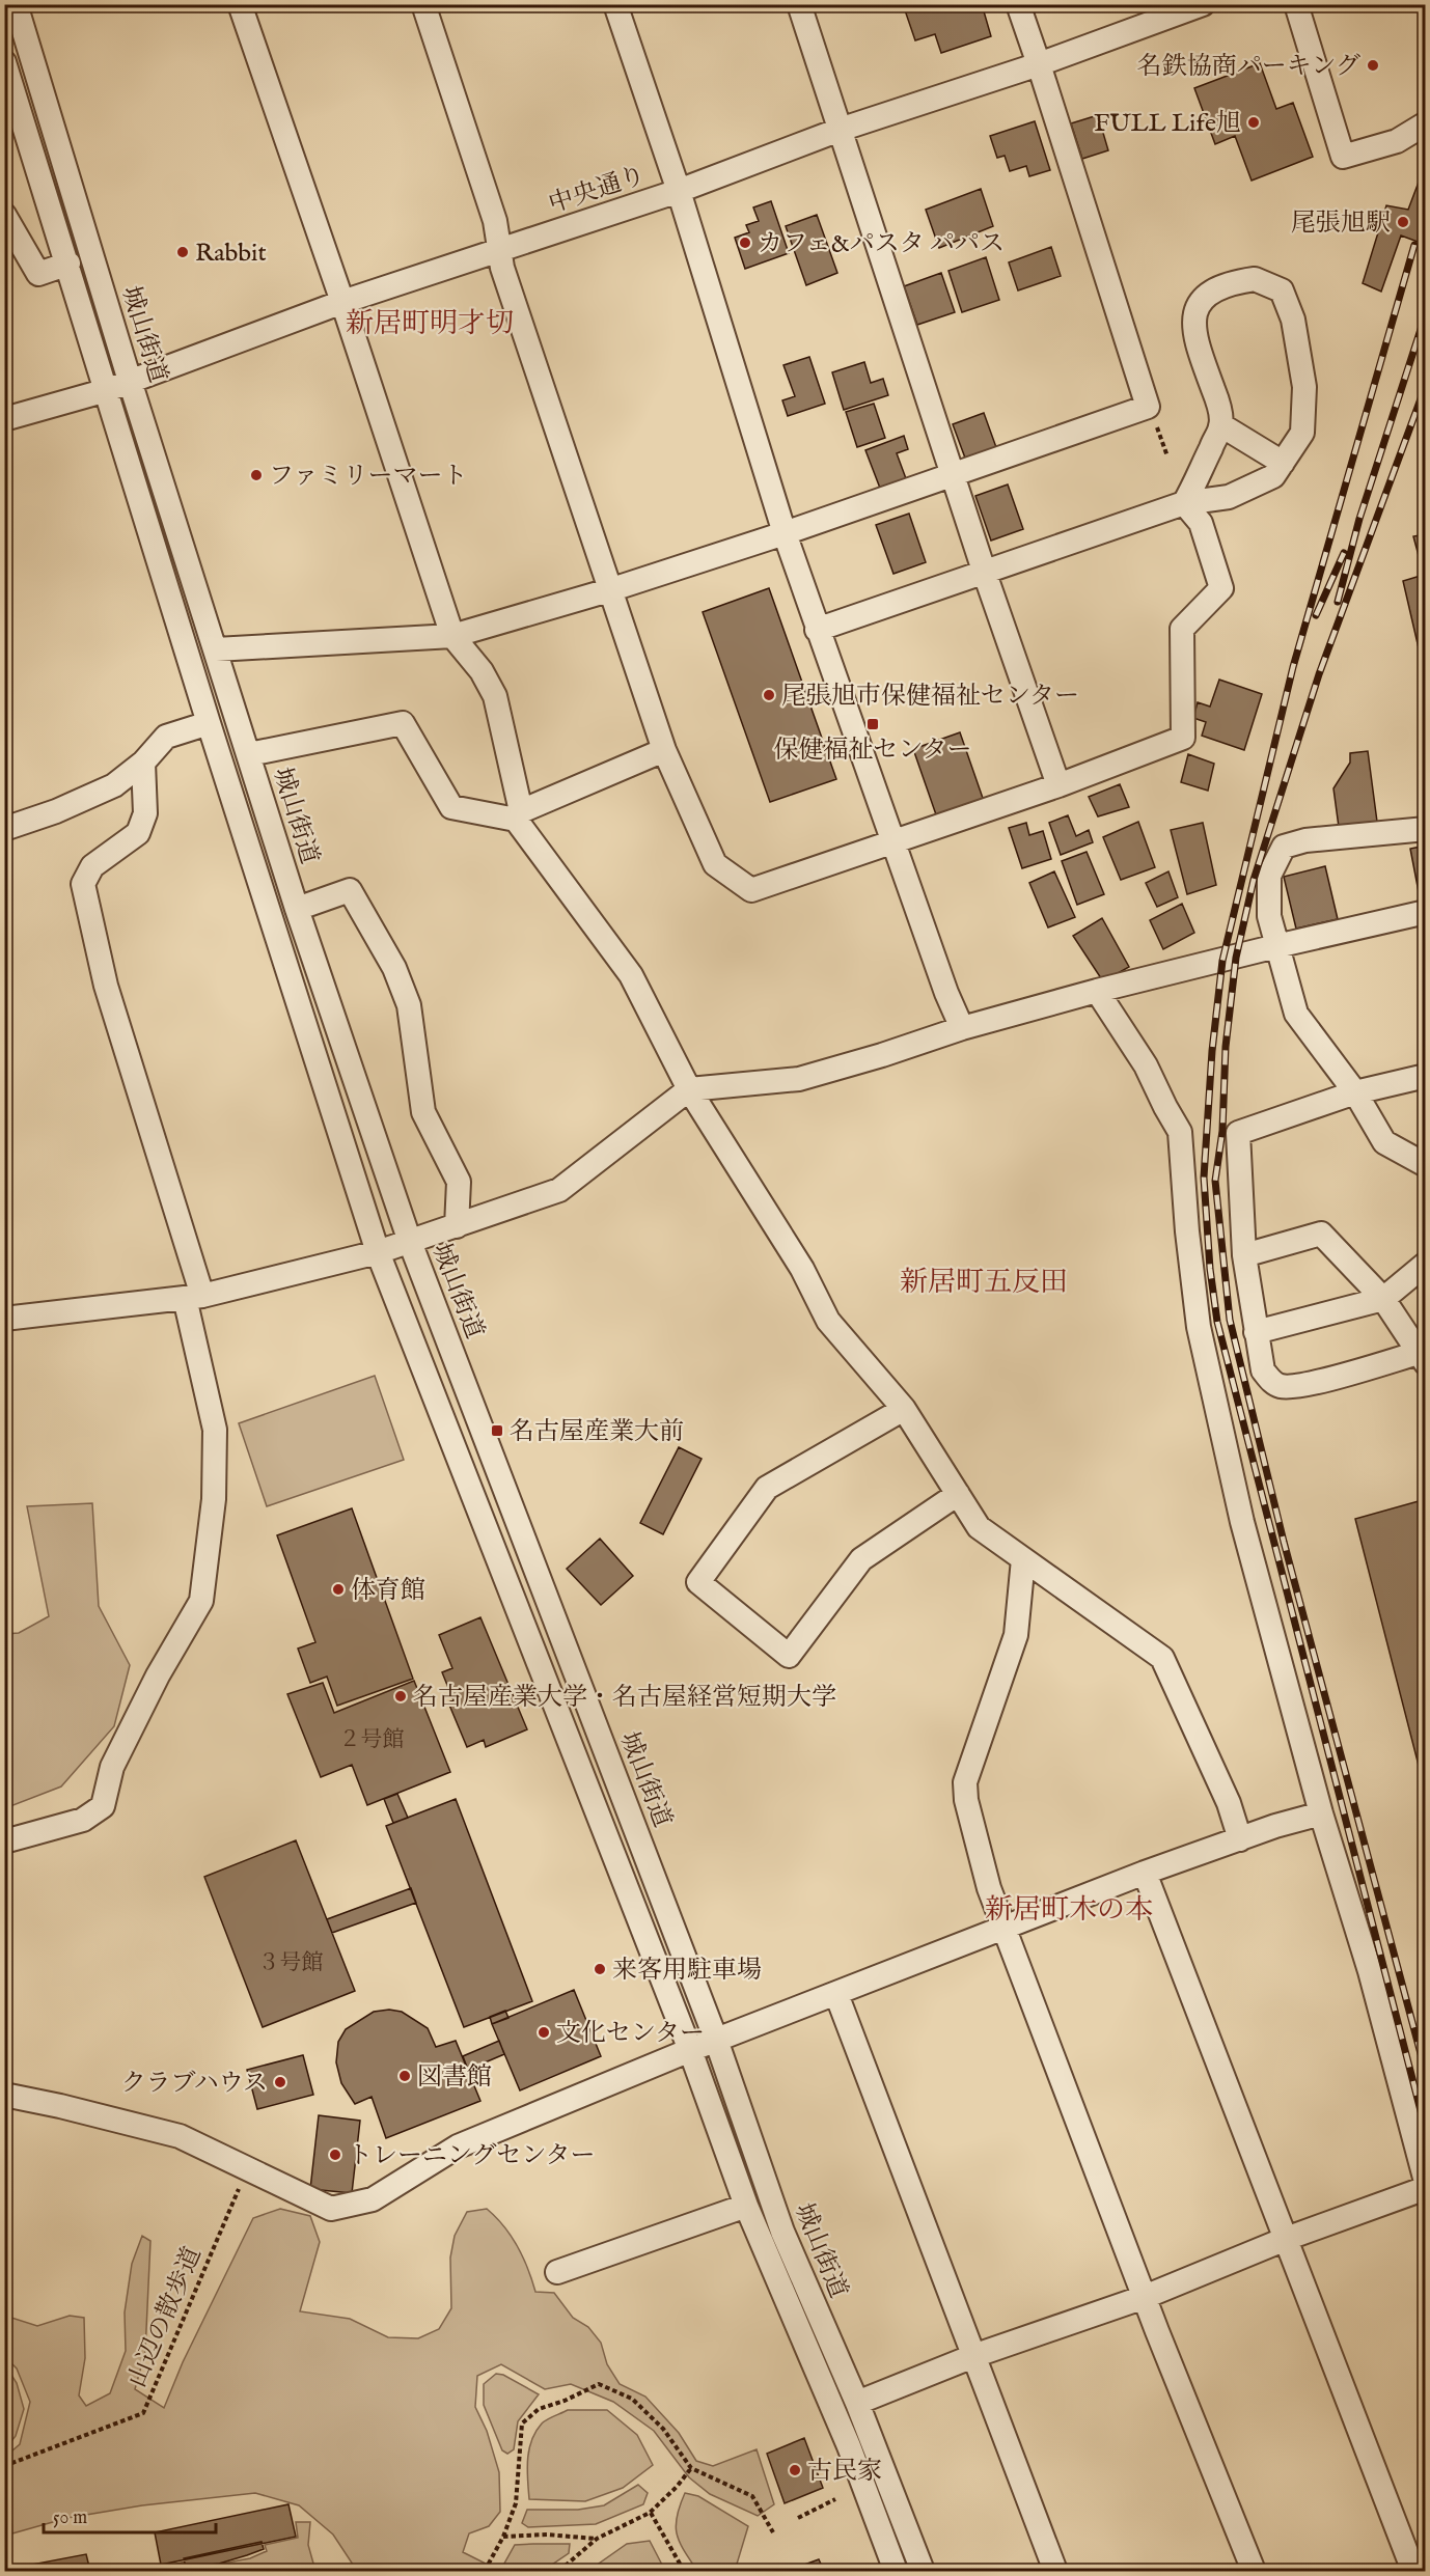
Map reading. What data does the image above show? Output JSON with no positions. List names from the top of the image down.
{
  "streets": {
    "street": ["中央通り", "城山街道"],
    "path": ["山辺の散歩道"]
  },
  "crossings": [
    ["中央通り", "城山街道"]
  ],
  "districts": ["新居町明才切", "新居町五反田", "新居町木の本"],
  "places": {
    "other": [
      "名鉄協商パーキング",
      "FULL Life旭",
      "尾張旭駅",
      "カフェ&パスタ パパス",
      "Rabbit",
      "ファミリーマート",
      "尾張旭市保健福祉センター",
      "体育館",
      "名古屋産業大学・名古屋経営短期大学",
      "来客用駐車場",
      "文化センター",
      "図書館",
      "クラブハウス",
      "トレーニングセンター",
      "古民家"
    ],
    "transit": ["保健福祉センター", "名古屋産業大前"]
  },
  "house_numbers": ["２号館", "３号館"],
  "scale_bar": "50 m"
}
